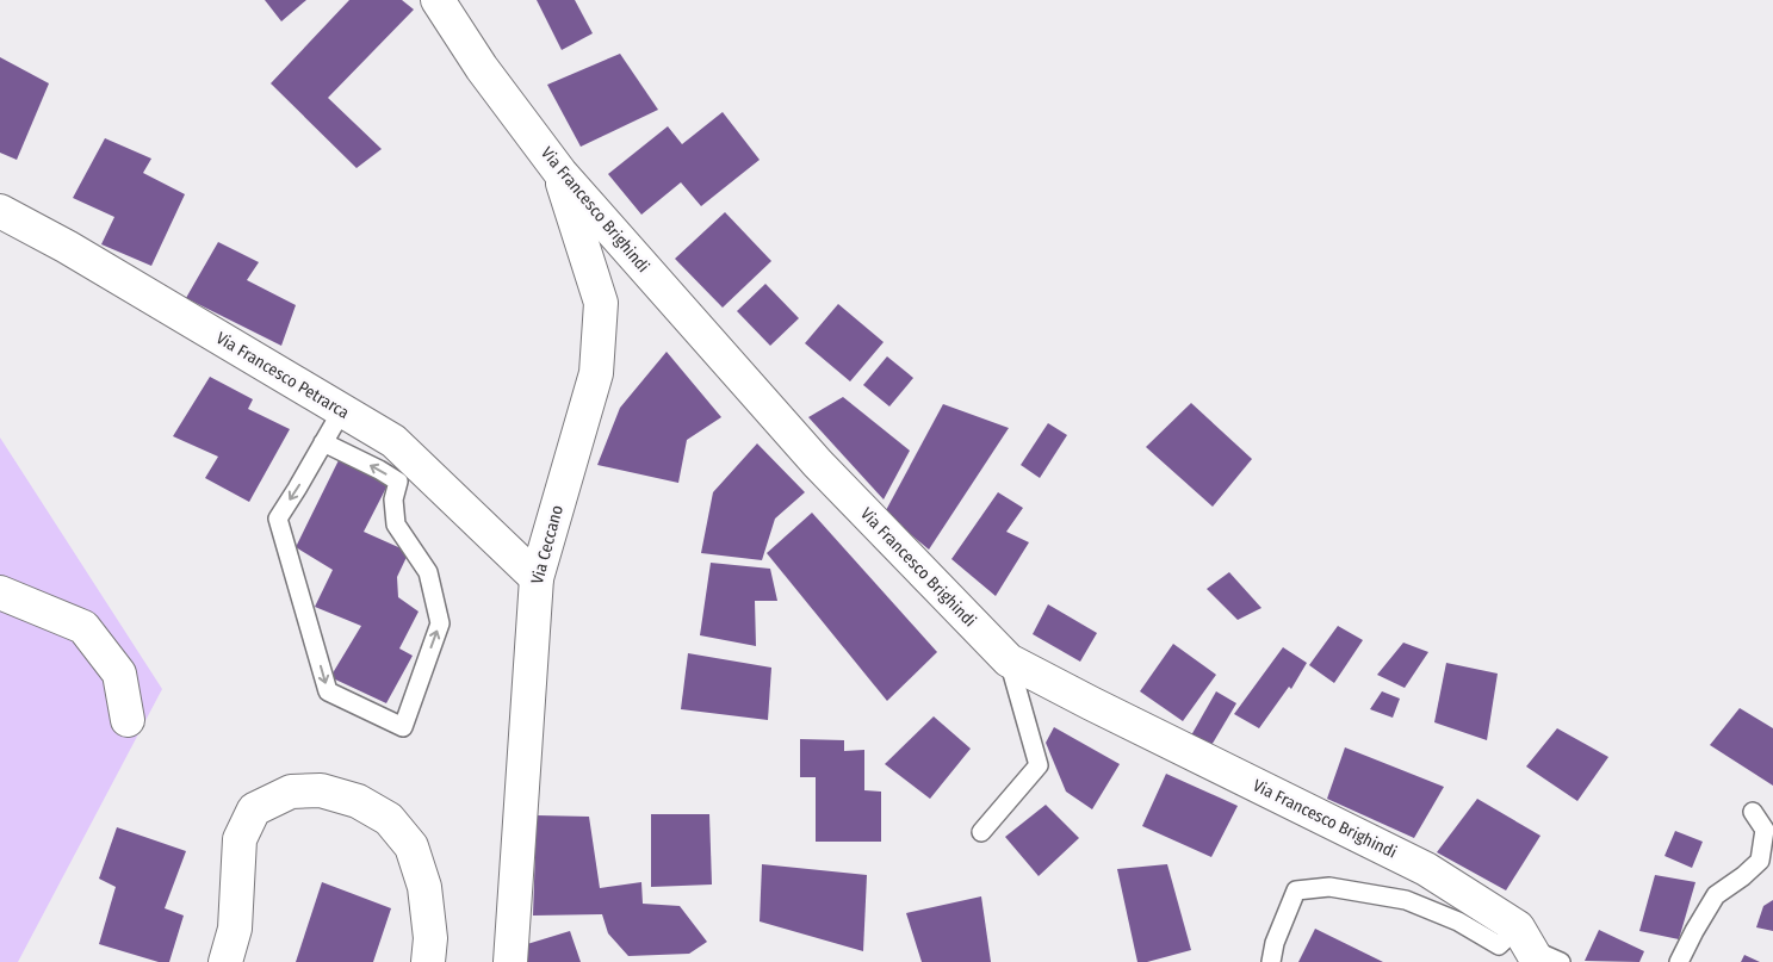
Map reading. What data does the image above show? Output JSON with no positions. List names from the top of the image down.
{
  "streets": {
    "street": ["Via Francesco Brighindi", "Via Francesco Petrarca", "Via Ceccano"]
  },
  "crossings": [
    ["Via Francesco Brighindi", "Via Ceccano"],
    ["Via Francesco Petrarca", "Via Ceccano"]
  ]
}
